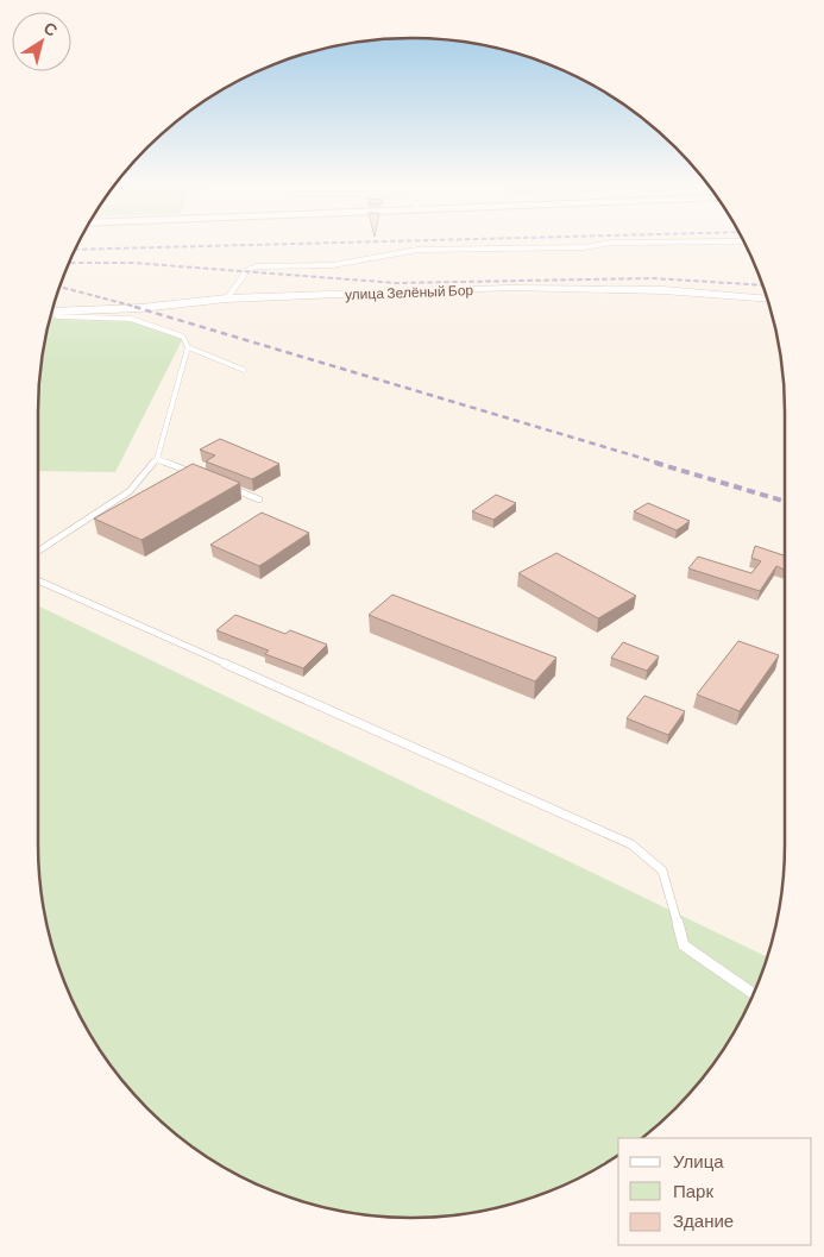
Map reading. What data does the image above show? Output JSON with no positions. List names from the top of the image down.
{
  "streets": {
    "street": ["улица Зелёный Бор"]
  },
  "legend": ["Улица", "Парк", "Здание"],
  "north": "top right"
}
